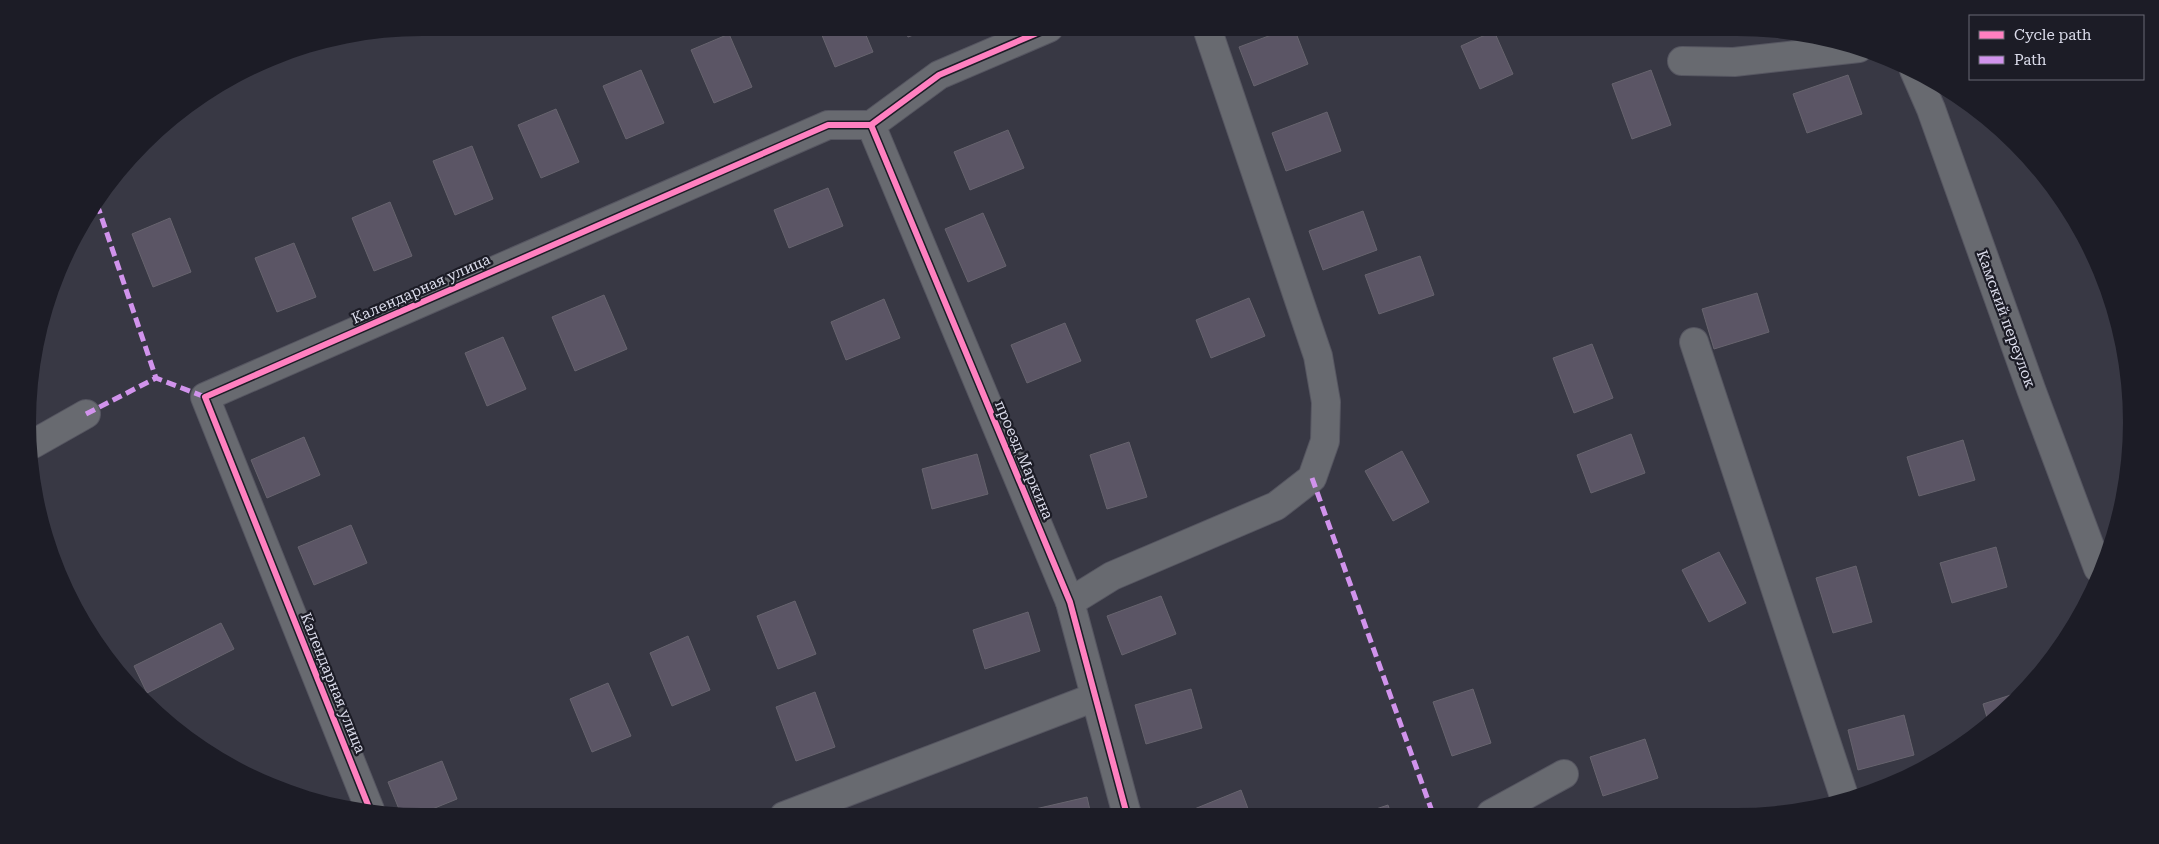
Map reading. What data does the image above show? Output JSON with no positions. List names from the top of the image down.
{
  "streets": {
    "street": ["Календарная улица", "Камский переулок", "проезд Маркина"]
  },
  "crossings": [
    ["Календарная улица", "проезд Маркина"]
  ],
  "legend": ["Cycle path", "Path"]
}
